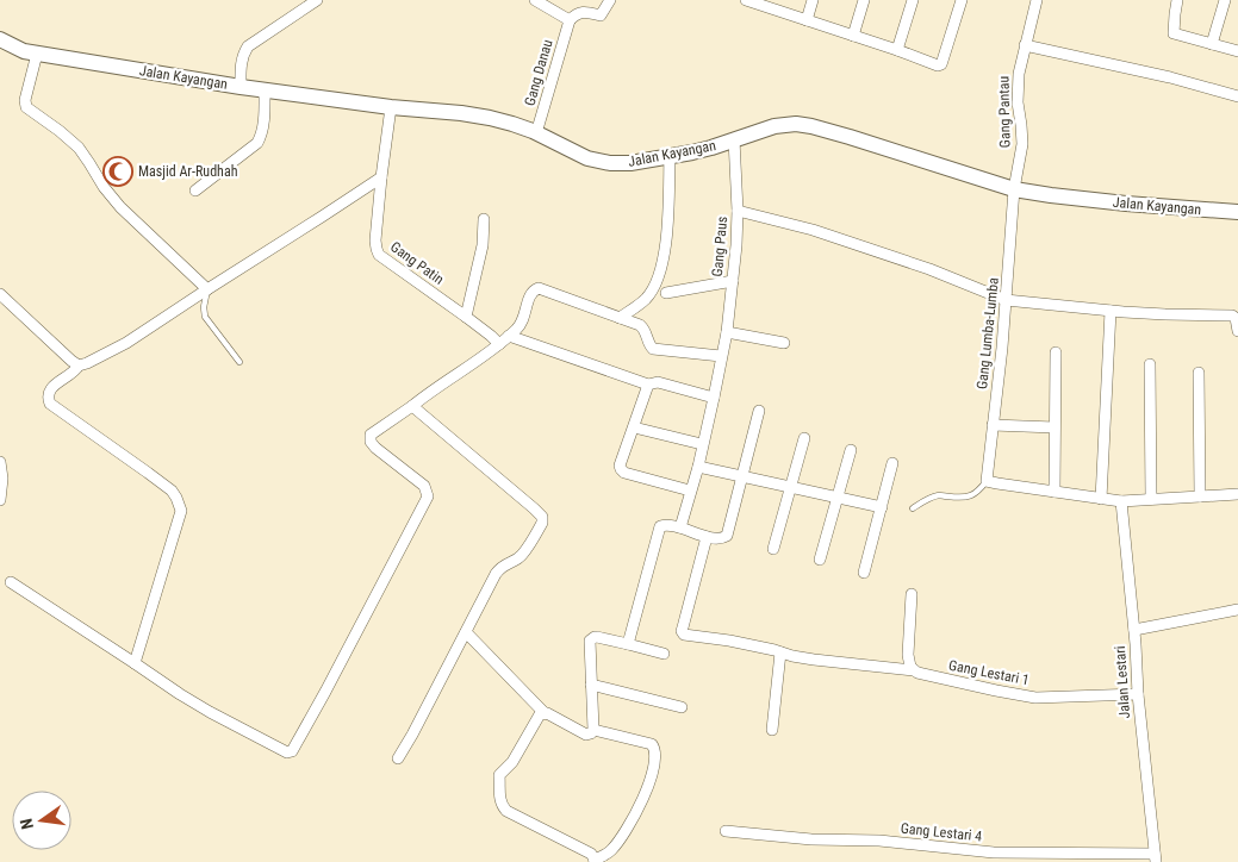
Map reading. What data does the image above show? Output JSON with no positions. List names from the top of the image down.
{
  "streets": {
    "street": [
      "Gang Danau",
      "Jalan Kayangan",
      "Gang Pantau",
      "Gang Paus",
      "Gang Patin",
      "Gang Lumba-Lumba",
      "Gang Lestari 1",
      "Jalan Lestari",
      "Gang Lestari 4"
    ]
  },
  "crossings": [
    ["Gang Danau", "Jalan Kayangan"],
    ["Jalan Kayangan", "Gang Pantau"],
    ["Jalan Kayangan", "Gang Paus"],
    ["Jalan Kayangan", "Gang Patin"],
    ["Jalan Kayangan", "Gang Lumba-Lumba"],
    ["Gang Pantau", "Gang Lumba-Lumba"],
    ["Gang Lestari 1", "Jalan Lestari"],
    ["Jalan Lestari", "Gang Lestari 4"]
  ],
  "places": {
    "mosque": ["Masjid Ar-Rudhah"]
  },
  "north": "left"
}
